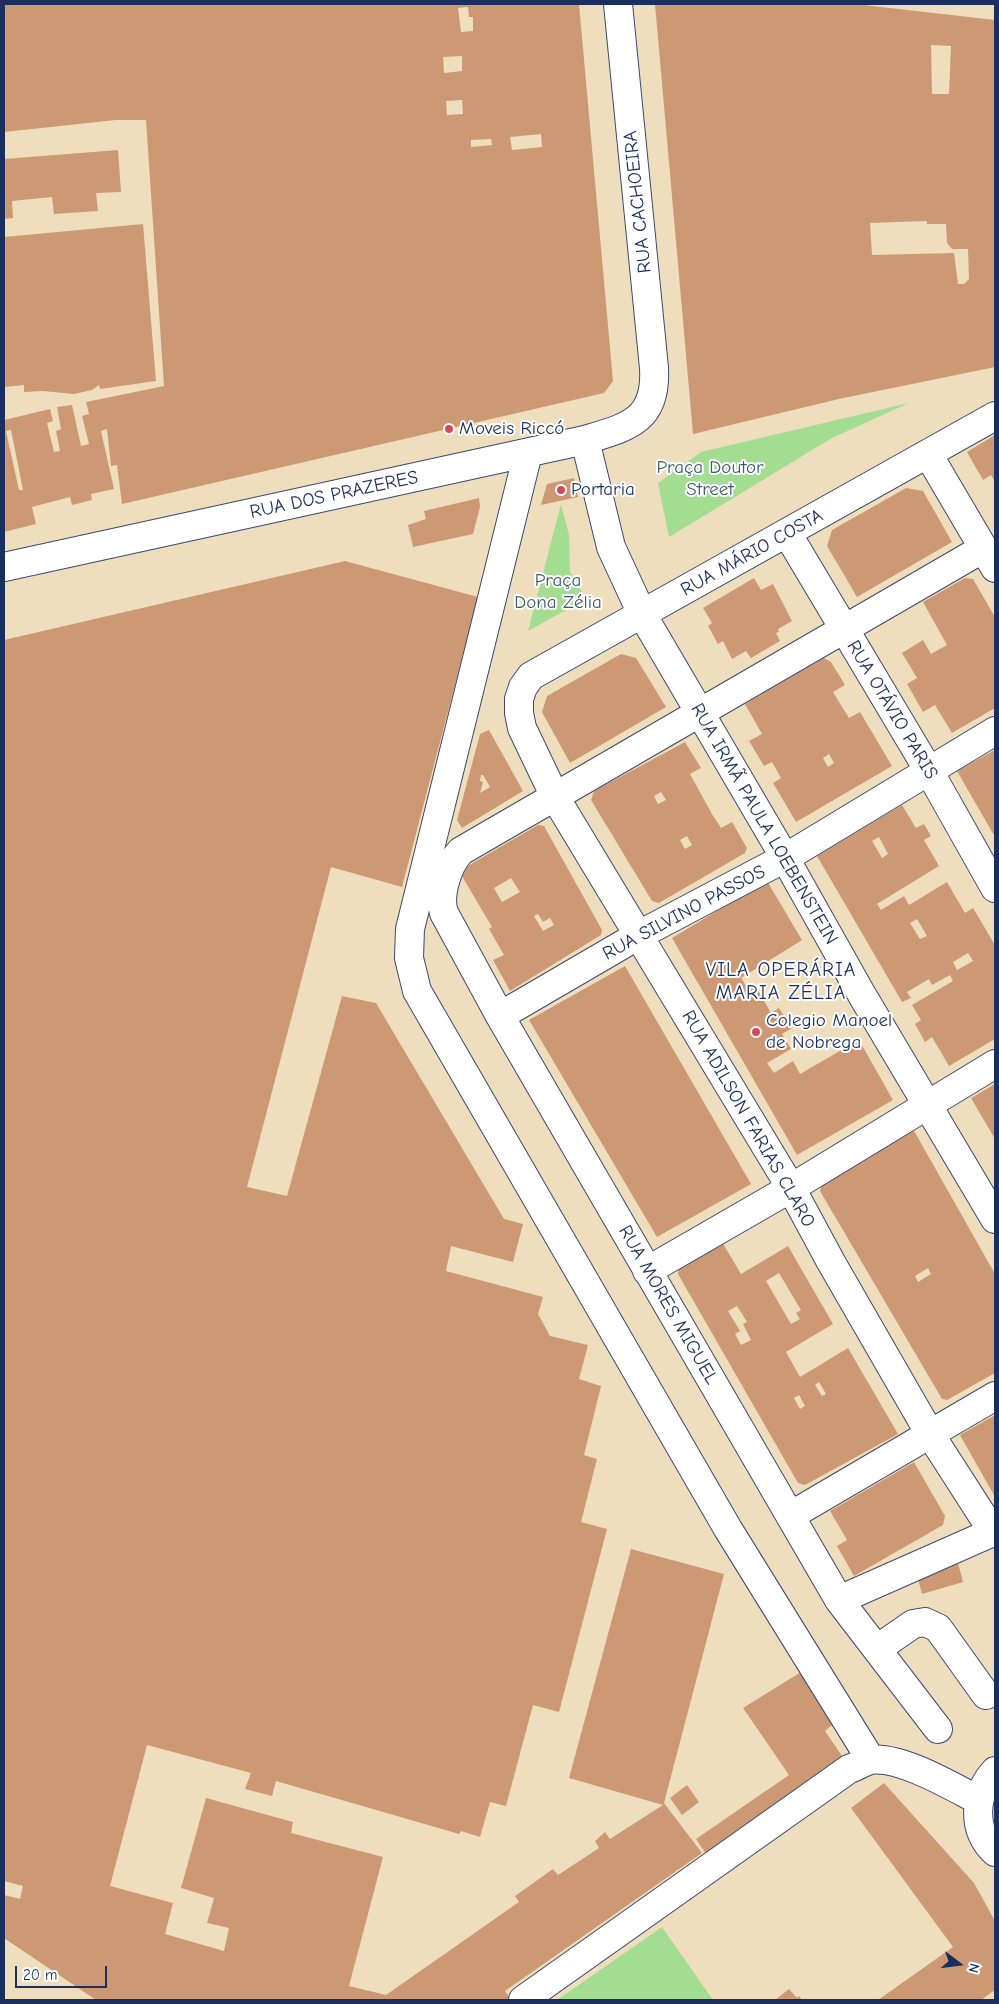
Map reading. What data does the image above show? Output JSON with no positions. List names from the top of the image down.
{
  "streets": {
    "street": [
      "RUA CACHOEIRA",
      "RUA DOS PRAZERES",
      "RUA MÁRIO COSTA",
      "RUA OTÁVIO PARIS",
      "RUA IRMÃ PAULA LOEBENSTEIN",
      "RUA SILVINO PASSOS",
      "RUA ADILSON FARIAS CLARO",
      "RUA MORES MIGUEL"
    ]
  },
  "crossings": [
    ["RUA CACHOEIRA", "RUA DOS PRAZERES"],
    ["RUA DOS PRAZERES", "RUA IRMÃ PAULA LOEBENSTEIN"],
    ["RUA MÁRIO COSTA", "RUA OTÁVIO PARIS"],
    ["RUA MÁRIO COSTA", "RUA IRMÃ PAULA LOEBENSTEIN"],
    ["RUA MÁRIO COSTA", "RUA ADILSON FARIAS CLARO"],
    ["RUA OTÁVIO PARIS", "RUA SILVINO PASSOS"],
    ["RUA IRMÃ PAULA LOEBENSTEIN", "RUA SILVINO PASSOS"],
    ["RUA SILVINO PASSOS", "RUA ADILSON FARIAS CLARO"],
    ["RUA SILVINO PASSOS", "RUA MORES MIGUEL"],
    ["RUA ADILSON FARIAS CLARO", "RUA MORES MIGUEL"]
  ],
  "districts": ["VILA OPERÁRIA MARIA ZÉLIA"],
  "parks": ["Praça Doutor Street", "Praça Dona Zélia"],
  "places": ["Moveis Riccó", "Portaria", "Colegio Manoel de Nobrega"],
  "scale_bar": "20 m",
  "north": "right"
}
